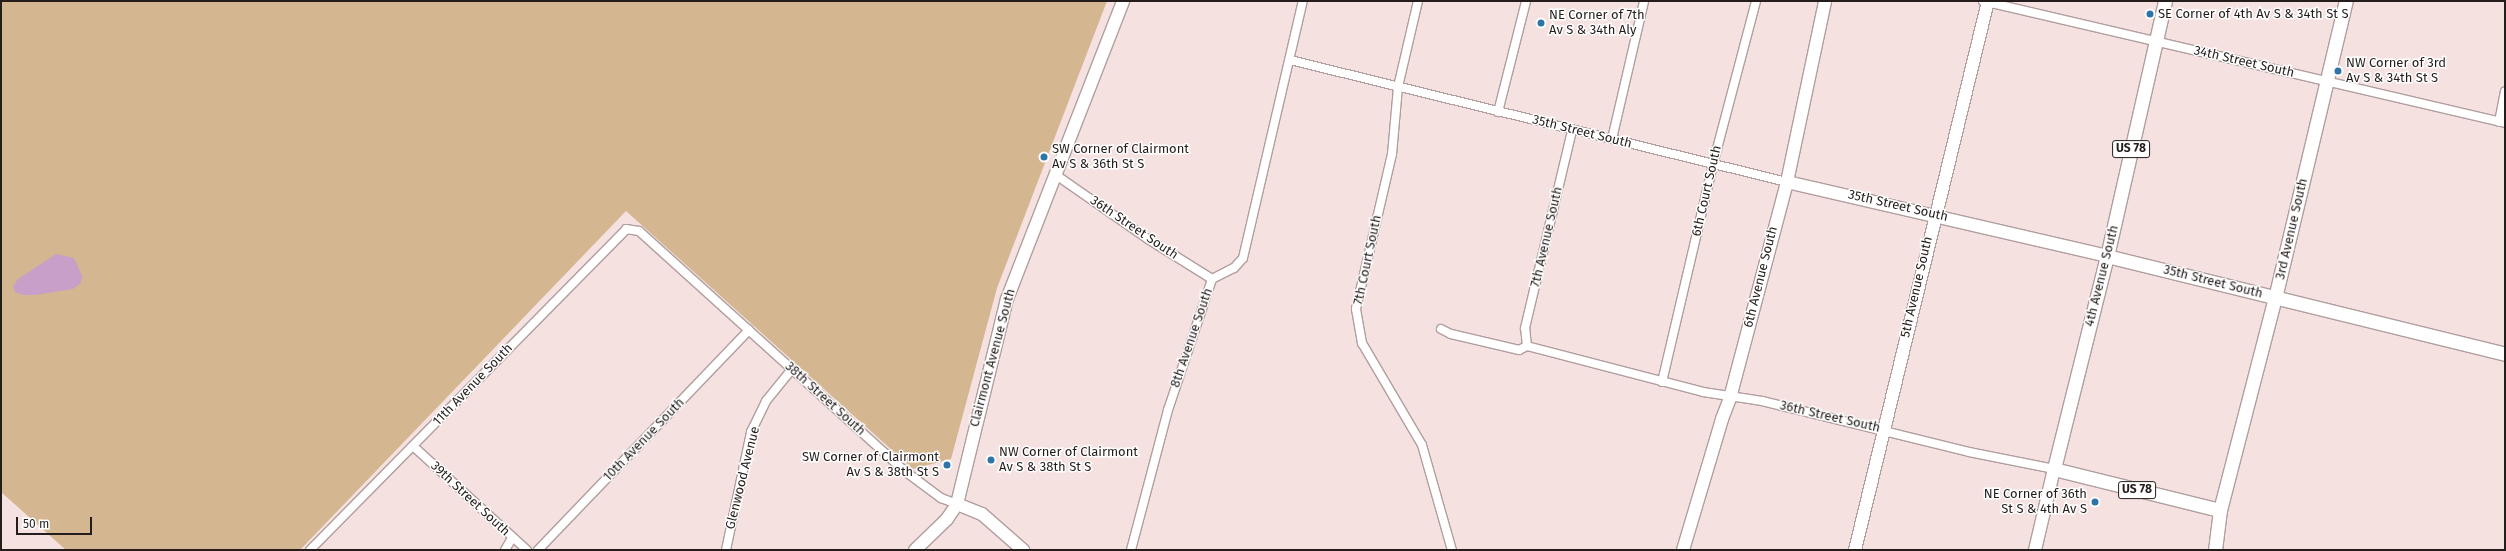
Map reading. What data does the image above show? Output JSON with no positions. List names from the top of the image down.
{
  "streets": {
    "main road": [
      "35th Street South",
      "US 78",
      "36th Street South",
      "3rd Avenue South",
      "4th Avenue South"
    ],
    "street": [
      "34th Street South",
      "6th Court South",
      "7th Avenue South",
      "7th Court South",
      "6th Avenue South",
      "5th Avenue South",
      "8th Avenue South",
      "Clairmont Avenue South",
      "11th Avenue South",
      "38th Street South",
      "10th Avenue South",
      "Glenwood Avenue",
      "39th Street South"
    ]
  },
  "crossings": [
    ["34th Street South", "3rd Avenue South"],
    ["34th Street South", "4th Avenue South"],
    ["34th Street South", "5th Avenue South"],
    ["35th Street South", "6th Court South"],
    ["35th Street South", "3rd Avenue South"],
    ["35th Street South", "7th Avenue South"],
    ["35th Street South", "7th Court South"],
    ["35th Street South", "4th Avenue South"],
    ["35th Street South", "6th Avenue South"],
    ["35th Street South", "5th Avenue South"],
    ["35th Street South", "8th Avenue South"],
    ["6th Court South", "36th Street South"],
    ["36th Street South", "3rd Avenue South"],
    ["36th Street South", "7th Avenue South"],
    ["36th Street South", "4th Avenue South"],
    ["36th Street South", "6th Avenue South"],
    ["36th Street South", "5th Avenue South"],
    ["36th Street South", "8th Avenue South"],
    ["36th Street South", "Clairmont Avenue South"],
    ["Clairmont Avenue South", "38th Street South"],
    ["11th Avenue South", "38th Street South"],
    ["11th Avenue South", "39th Street South"],
    ["38th Street South", "10th Avenue South"],
    ["38th Street South", "Glenwood Avenue"]
  ],
  "places": [
    "SE Corner of 4th Av S & 34th St S",
    "NE Corner of 7th Av S & 34th Aly",
    "NW Corner of 3rd Av S & 34th St S",
    "SW Corner of Clairmont Av S & 36th St S",
    "NW Corner of Clairmont Av S & 38th St S",
    "SW Corner of Clairmont Av S & 38th St S",
    "NE Corner of 36th St S & 4th Av S"
  ],
  "scale_bar": "50 m"
}
